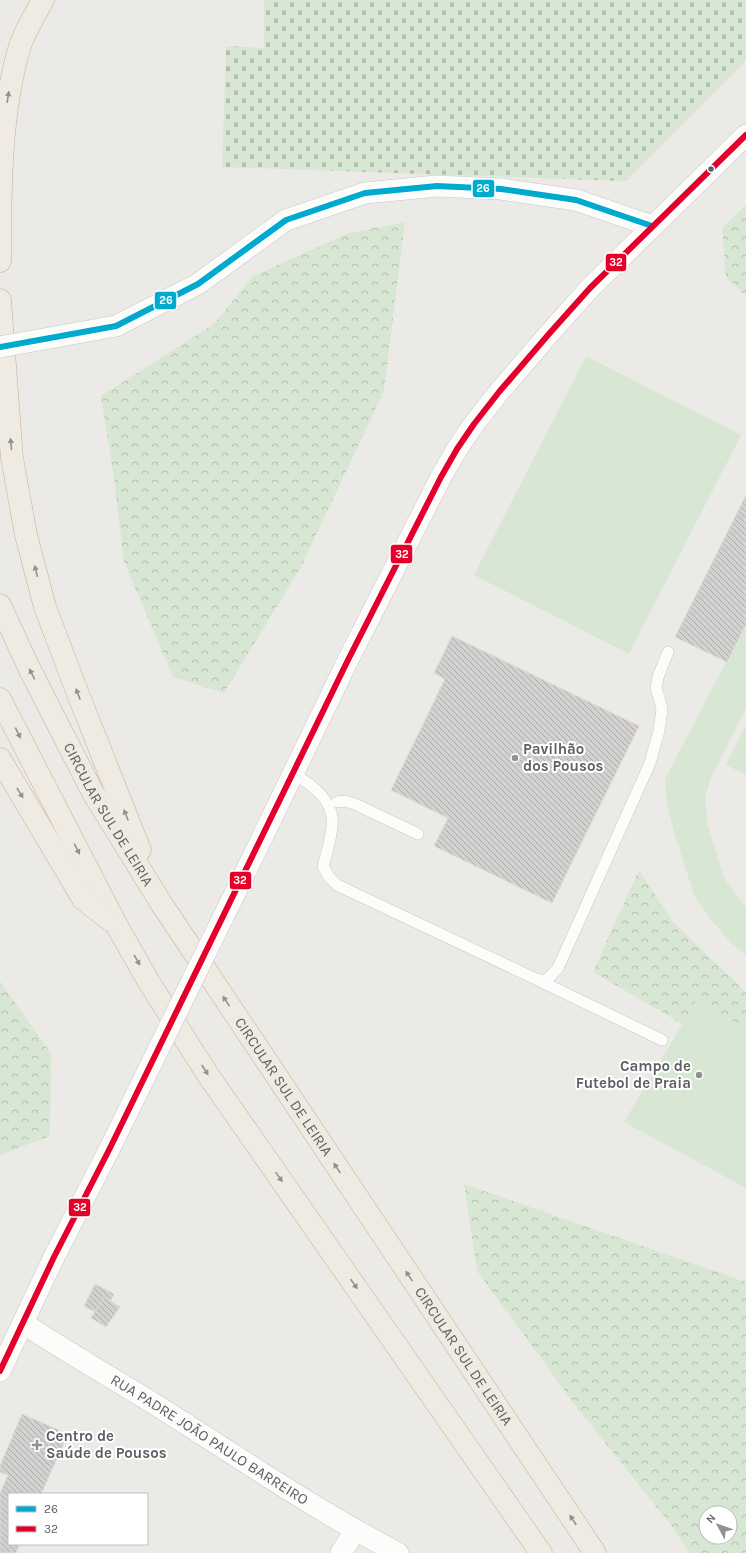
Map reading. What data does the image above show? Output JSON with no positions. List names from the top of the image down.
{
  "streets": {
    "highway": ["CIRCULAR SUL DE LEIRIA"],
    "street": ["RUA PADRE JOÃO PAULO BARREIRO"]
  },
  "places": {
    "other": ["Pavilhão dos Pousos", "Campo de Futebol de Praia"],
    "health": ["Centro de Saúde de Pousos"]
  },
  "lines": ["transit line 32", "transit line 26"],
  "legend": ["26", "32"],
  "north": "top left"
}
